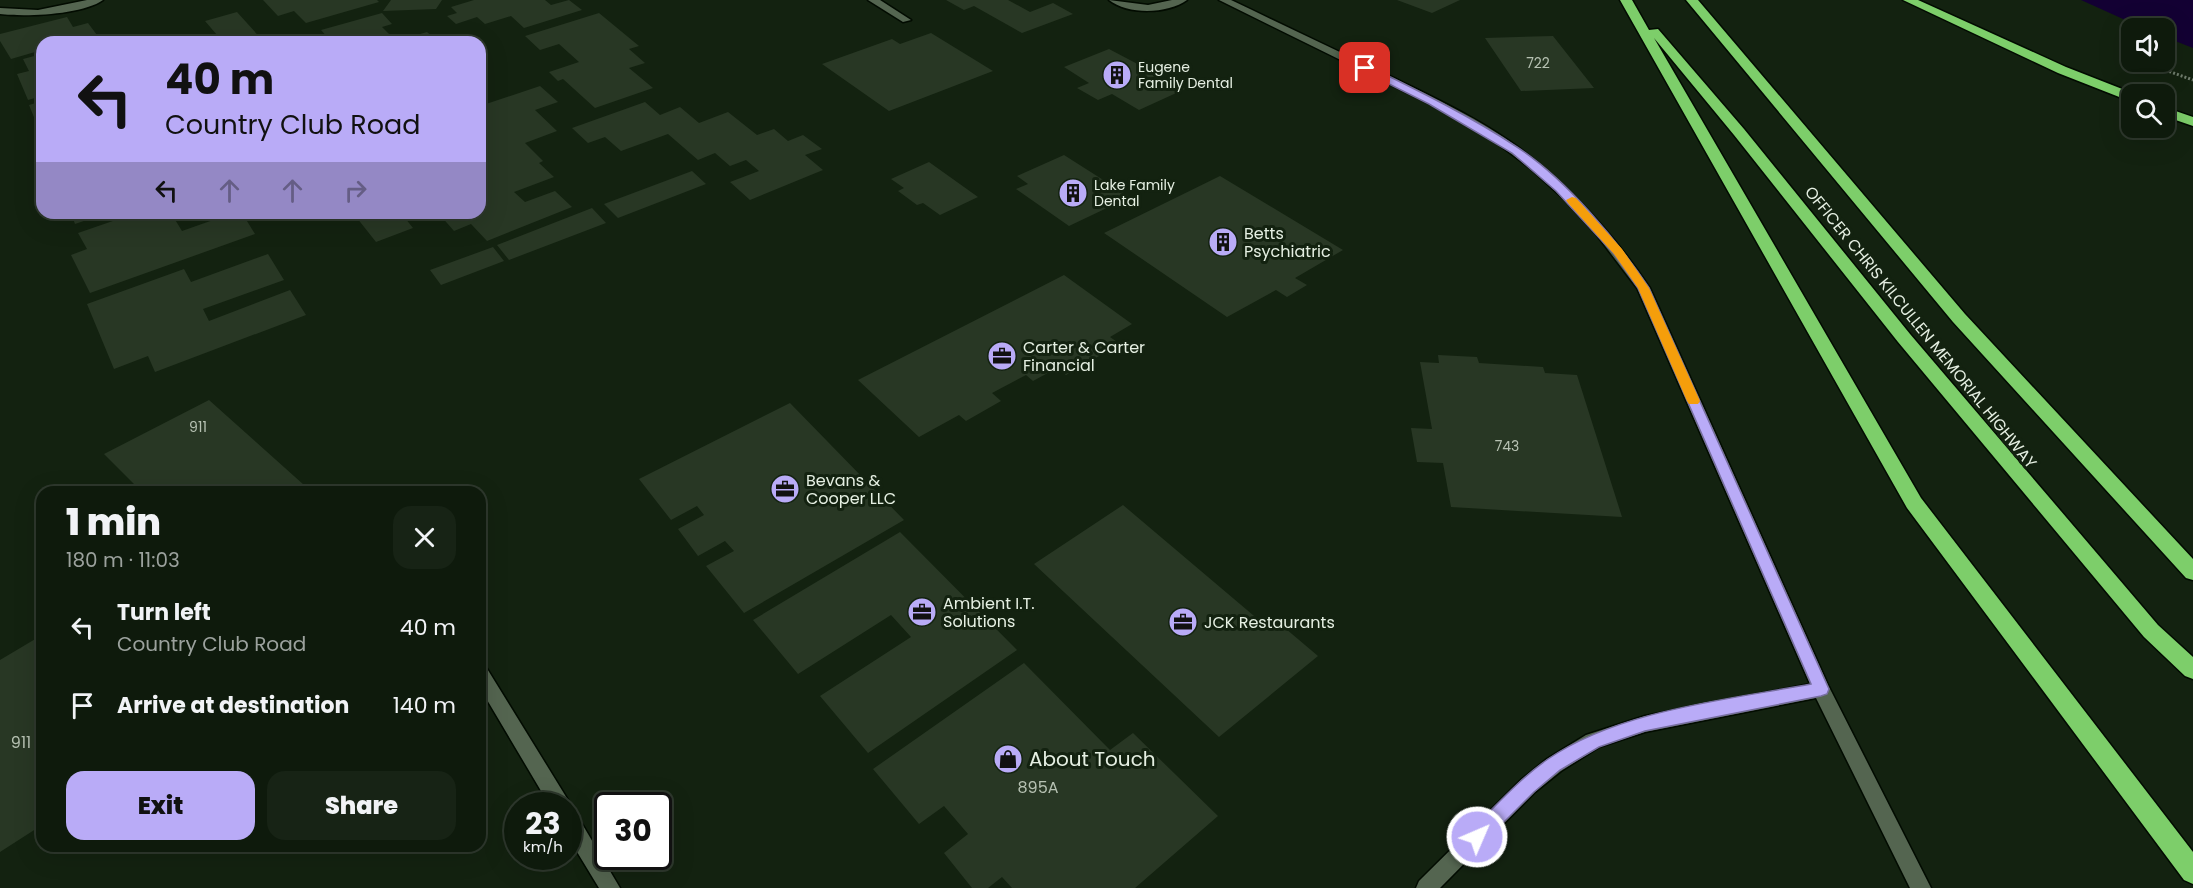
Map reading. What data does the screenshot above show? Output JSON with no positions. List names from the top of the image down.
{
  "streets": {
    "highway": ["OFFICER CHRIS KILCULLEN MEMORIAL HIGHWAY"]
  },
  "places": {
    "building": ["Eugene Family Dental", "Lake Family Dental", "Betts Psychiatric"],
    "office": [
      "Carter & Carter Financial",
      "Bevans & Cooper LLC",
      "Ambient I.T. Solutions",
      "JCK Restaurants"
    ],
    "shop": ["About Touch"]
  },
  "house_numbers": [
    "722",
    "911",
    "743",
    "911",
    "895A"
  ],
  "page": {
    "turn": ["40 m", "Country Club Road"],
    "heading": ["1 min", "180 m · 11:03"],
    "list": [
      {
        "name": "Turn left",
        "note": "Country Club Road",
        "value": "40 m"
      },
      {
        "name": "Arrive at destination",
        "value": "140 m"
      }
    ],
    "buttons": ["Exit", "Share"],
    "speed": "23 km/h",
    "limit": "30"
  }
}
